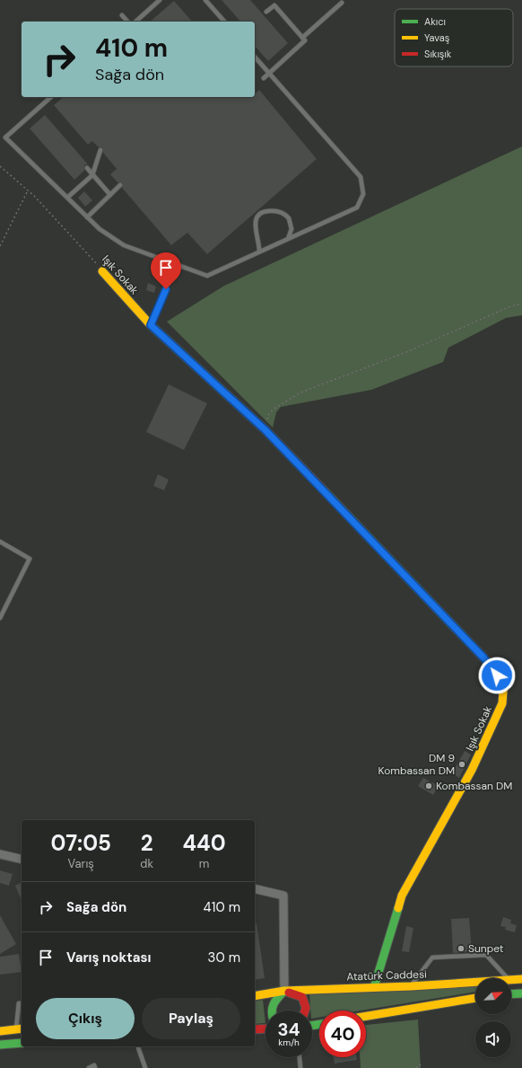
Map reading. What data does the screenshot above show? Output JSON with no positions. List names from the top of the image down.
{
  "streets": {
    "street": ["Işık Sokak", "Atatürk Caddesi"]
  },
  "crossings": [
    ["Işık Sokak", "Atatürk Caddesi"]
  ],
  "places": ["DM 9 Kombassan DM", "Kombassan DM", "Sunpet"],
  "legend": ["Akıcı", "Yavaş", "Sıkışık"],
  "north": "top right",
  "page": {
    "turn": ["410 m", "Sağa dön"],
    "eta": [
      "07:05",
      "Varış",
      "2",
      "dk",
      "440",
      "m"
    ],
    "list": [
      {
        "name": "Sağa dön",
        "value": "410 m"
      },
      {
        "name": "Varış noktası",
        "value": "30 m"
      }
    ],
    "buttons": ["Çıkış", "Paylaş"],
    "speed": "34 km/h",
    "limit": "40"
  }
}
